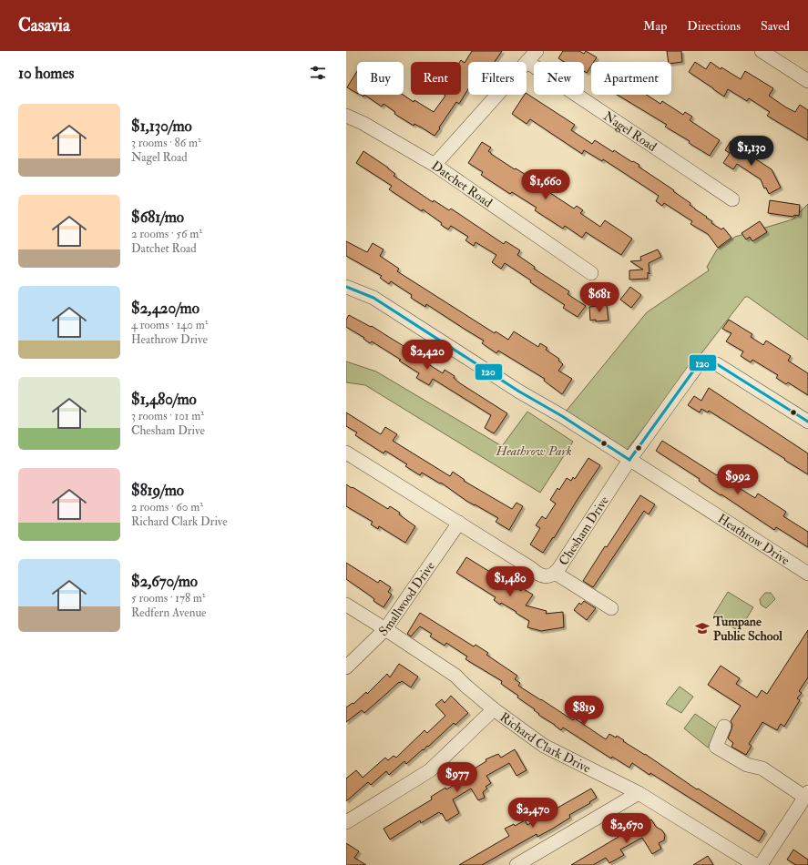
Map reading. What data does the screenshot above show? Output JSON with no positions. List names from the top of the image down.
{
  "streets": {
    "street": [
      "Nagel Road",
      "Datchet Road",
      "Chesham Drive",
      "Heathrow Drive",
      "Smallwood Drive",
      "Richard Clark Drive"
    ]
  },
  "crossings": [
    ["Chesham Drive", "Heathrow Drive"],
    ["Chesham Drive", "Smallwood Drive"],
    ["Smallwood Drive", "Richard Clark Drive"]
  ],
  "parks": ["Heathrow Park"],
  "places": {
    "school or university": ["Tumpane Public School"]
  },
  "lines": ["transit line 120"],
  "page": {
    "header": "Casavia",
    "nav": ["Map", "Directions", "Saved"],
    "heading": "10 homes",
    "chip": [
      "Buy",
      "Rent",
      "Filters",
      "New",
      "Apartment"
    ],
    "list": [
      {
        "name": "$1,130/mo",
        "note": "3 rooms · 86 m² · Nagel Road"
      },
      {
        "name": "$681/mo",
        "note": "2 rooms · 56 m² · Datchet Road"
      },
      {
        "name": "$2,420/mo",
        "note": "4 rooms · 140 m² · Heathrow Drive"
      },
      {
        "name": "$1,480/mo",
        "note": "3 rooms · 101 m² · Chesham Drive"
      },
      {
        "name": "$819/mo",
        "note": "2 rooms · 60 m² · Richard Clark Drive"
      },
      {
        "name": "$2,670/mo",
        "note": "5 rooms · 178 m² · Redfern Avenue"
      }
    ],
    "price": [
      "$1,130",
      "$1,660",
      "$681",
      "$2,420",
      "$992",
      "$1,480",
      "$819",
      "$977",
      "$2,470",
      "$2,670"
    ]
  }
}
